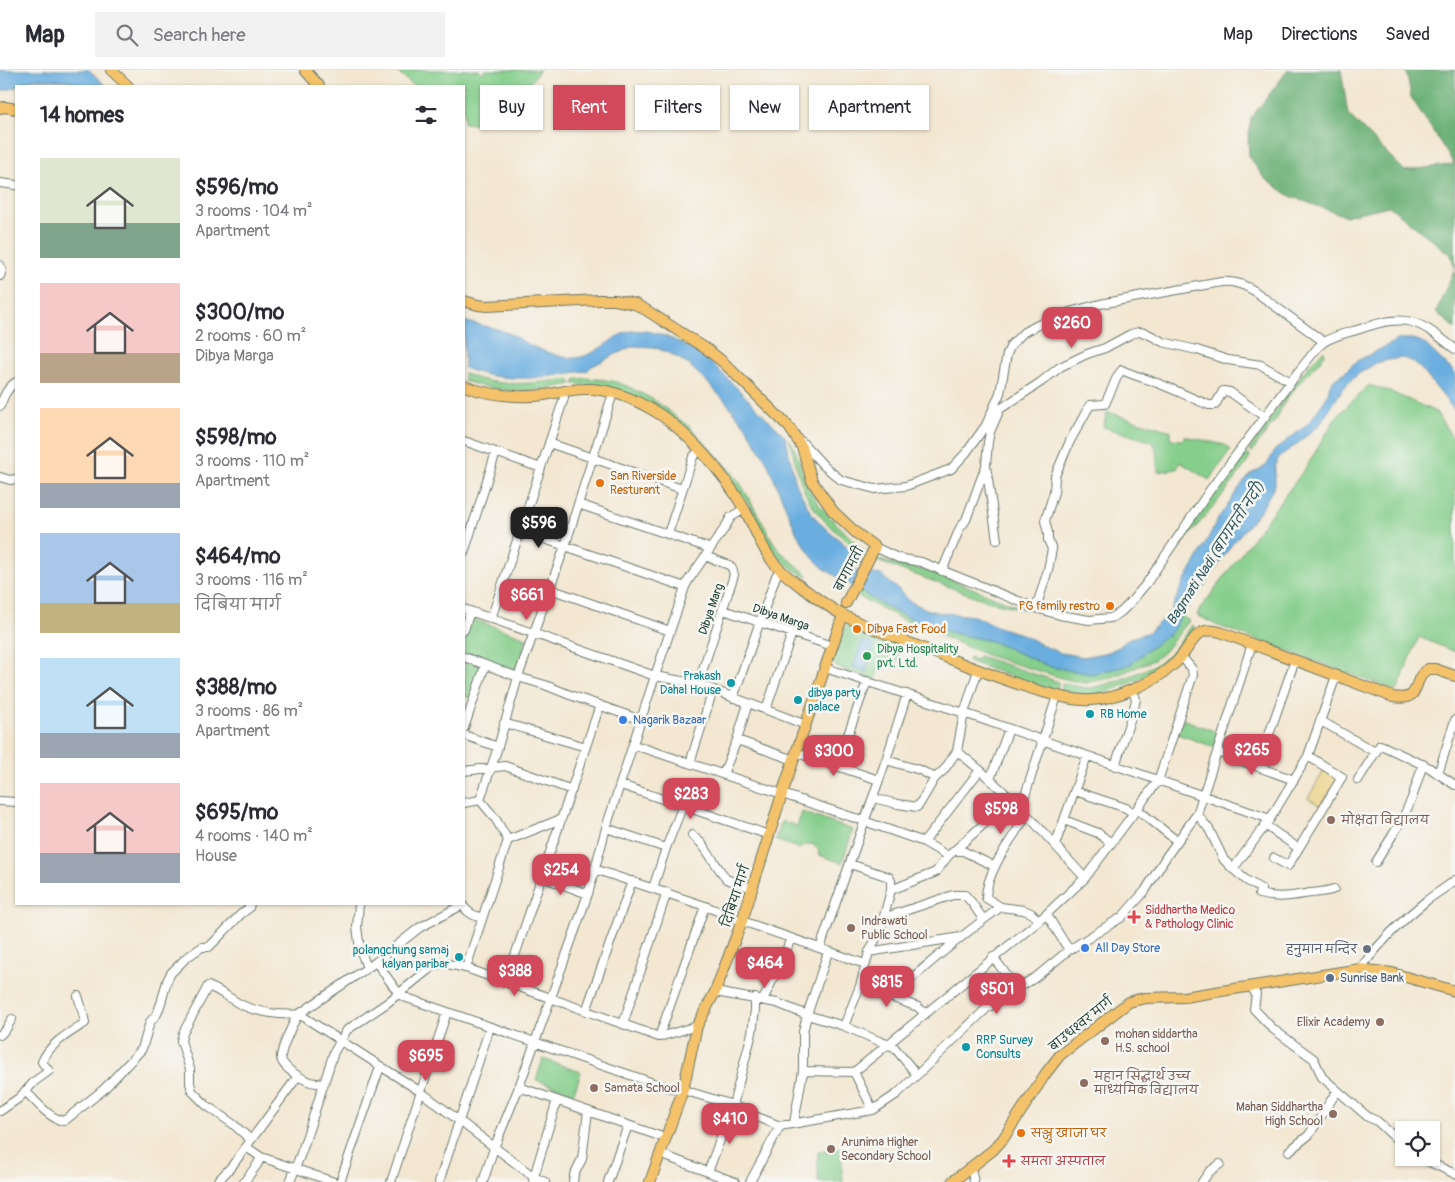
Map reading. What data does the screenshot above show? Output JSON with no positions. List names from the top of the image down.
{
  "streets": {
    "main road": ["बागामती", "दिबिया मार्ग", "बाउधश्वर मार्ग"],
    "street": ["Dibya Marg", "Dibya Marga"]
  },
  "crossings": [
    ["Dibya Marg", "Dibya Marga"],
    ["Dibya Marga", "दिबिया मार्ग"]
  ],
  "water": ["Bagmati Nadi (बागमती नदी)"],
  "places": {
    "other": [
      "San Riverside Resturant",
      "PG family restro",
      "Dibya Fast Food",
      "Dibya Hospitality pvt. Ltd.",
      "Prakash Dahal House",
      "dibya party palace",
      "RB Home",
      "Nagarik Bazaar",
      "मोक्षदा विद्यालय",
      "Indrawati Public School",
      "All Day Store",
      "हनुमान मन्दिर",
      "polangchung samaj kalyan paribar",
      "Sunrise Bank",
      "Elixir Academy",
      "mohan siddartha H.S. school",
      "RRP Survey Consults",
      "महान सिद्धार्थ उच्च माध्यमिक विद्यालय",
      "Samata School",
      "Mahan Siddhartha High School",
      "सञ्जु खाजा घर",
      "Arunima Higher Secondary School"
    ],
    "health": ["Siddhartha Medico & Pathology Clinic", "समता अस्पताल"]
  },
  "page": {
    "header": "Map",
    "search": "Search here",
    "nav": ["Map", "Directions", "Saved"],
    "chip": [
      "Buy",
      "Rent",
      "Filters",
      "New",
      "Apartment"
    ],
    "heading": "14 homes",
    "list": [
      {
        "name": "$596/mo",
        "note": "3 rooms · 104 m² · Apartment"
      },
      {
        "name": "$300/mo",
        "note": "2 rooms · 60 m² · Dibya Marga"
      },
      {
        "name": "$598/mo",
        "note": "3 rooms · 110 m² · Apartment"
      },
      {
        "name": "$464/mo",
        "note": "3 rooms · 116 m² · दिबिया मार्ग"
      },
      {
        "name": "$388/mo",
        "note": "3 rooms · 86 m² · Apartment"
      },
      {
        "name": "$695/mo",
        "note": "4 rooms · 140 m² · House"
      }
    ],
    "price": [
      "$260",
      "$596",
      "$661",
      "$265",
      "$300",
      "$283",
      "$598",
      "$254",
      "$464",
      "$388",
      "$815",
      "$501",
      "$695",
      "$410"
    ]
  }
}
